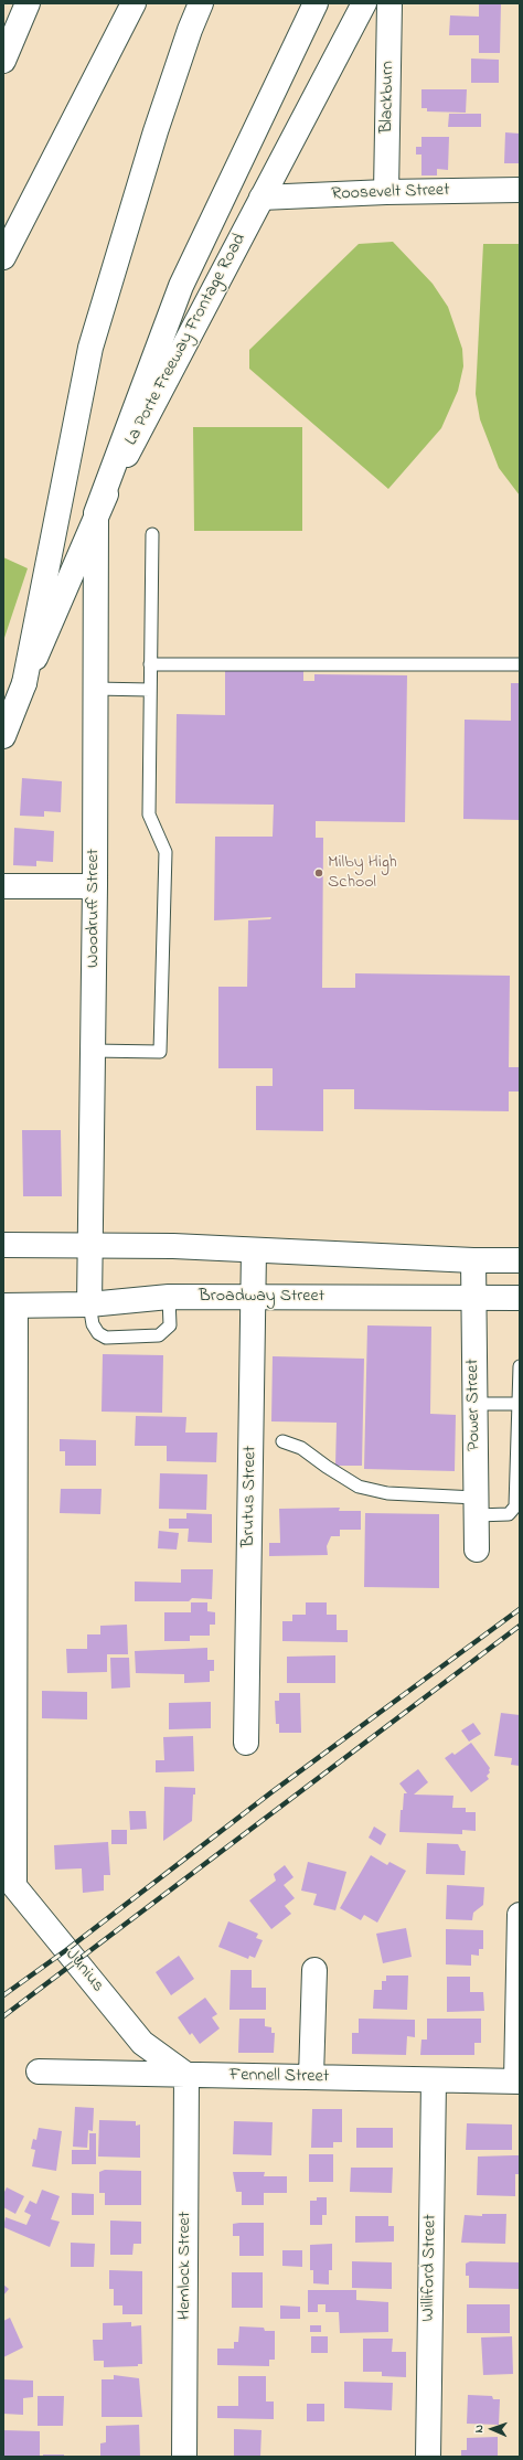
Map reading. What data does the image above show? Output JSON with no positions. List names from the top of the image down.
{
  "streets": {
    "main road": [
      "Blackburn",
      "Roosevelt Street",
      "La Porte Freeway Frontage Road",
      "Woodruff Street",
      "Broadway Street",
      "Power Street",
      "Brutus Street",
      "Junius",
      "Fennell Street",
      "Hemlock Street",
      "Williford Street"
    ]
  },
  "crossings": [
    ["Blackburn", "Roosevelt Street"],
    ["Roosevelt Street", "La Porte Freeway Frontage Road"],
    ["La Porte Freeway Frontage Road", "Woodruff Street"],
    ["Woodruff Street", "Broadway Street"],
    ["Broadway Street", "Power Street"],
    ["Broadway Street", "Brutus Street"],
    ["Broadway Street", "Junius"],
    ["Junius", "Fennell Street"],
    ["Junius", "Hemlock Street"],
    ["Fennell Street", "Hemlock Street"],
    ["Fennell Street", "Williford Street"]
  ],
  "places": ["Milby High School"],
  "north": "left"
}
